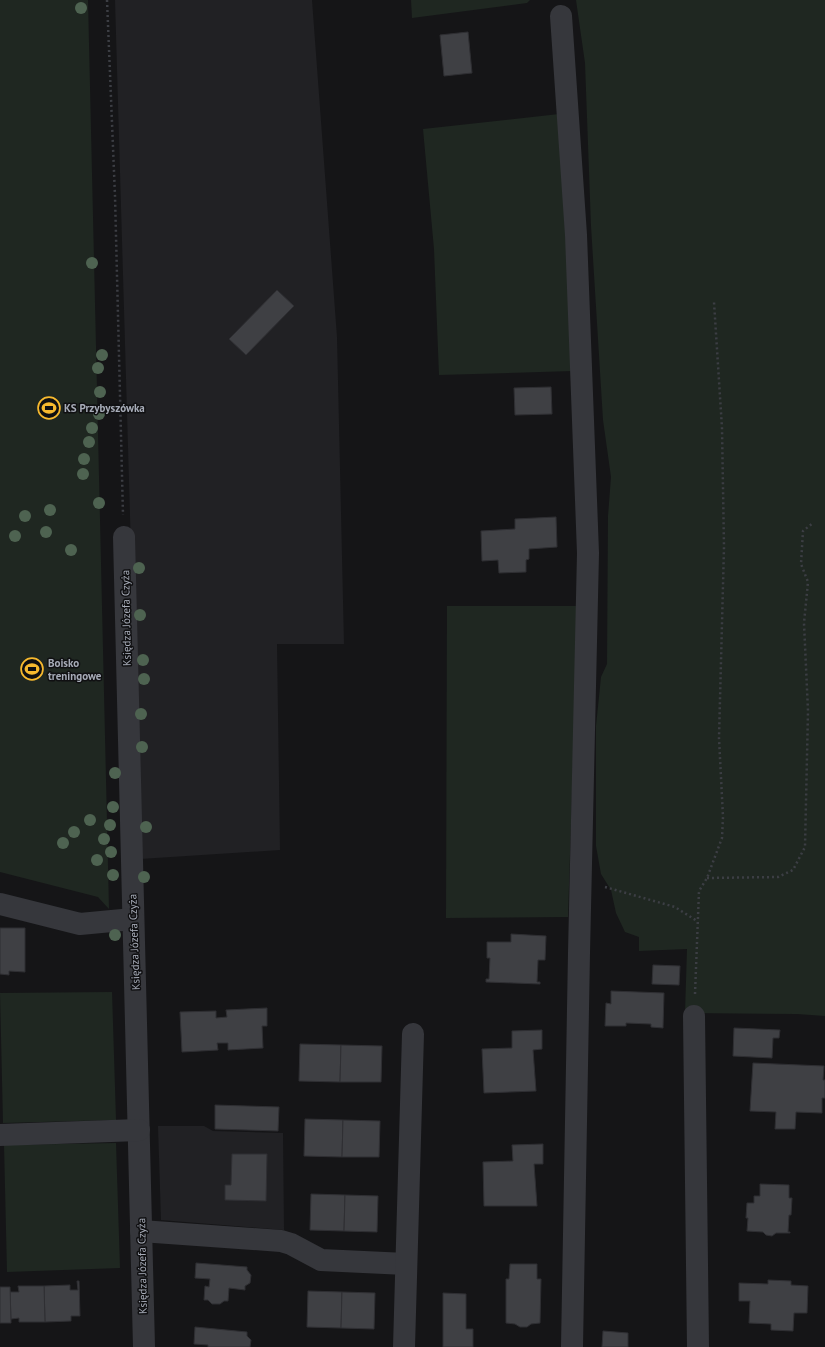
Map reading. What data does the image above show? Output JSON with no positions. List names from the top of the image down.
{
  "streets": {
    "street": ["Księdza Józefa Czyża"]
  },
  "places": {
    "sports": ["KS Przybyszówka", "Boisko treningowe"]
  }
}
